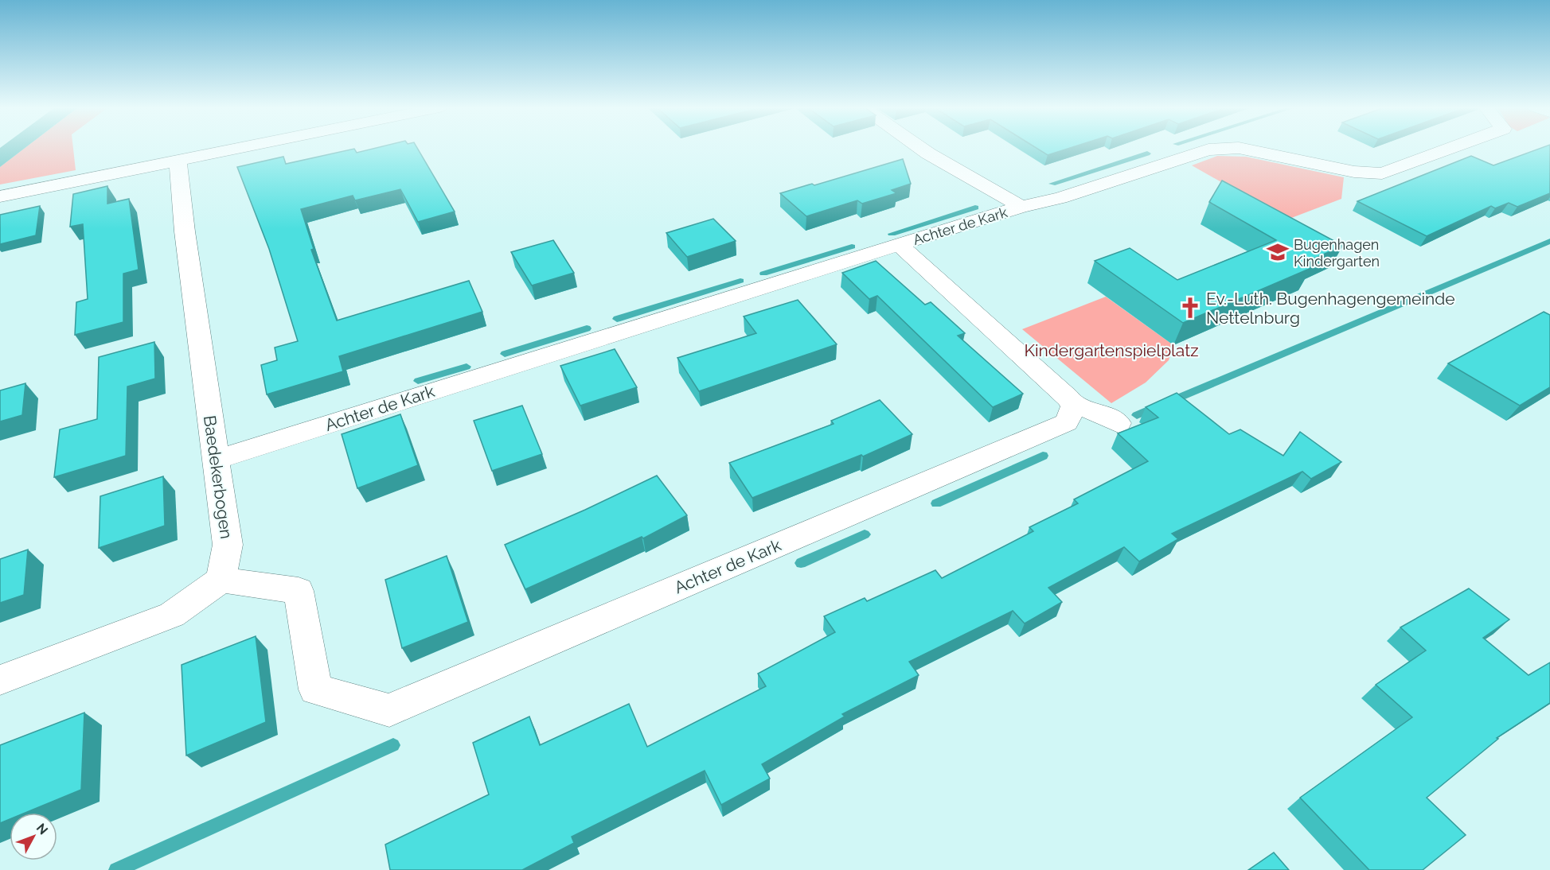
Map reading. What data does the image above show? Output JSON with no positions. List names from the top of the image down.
{
  "streets": {
    "street": ["Achter de Kark", "Baedekerbogen"]
  },
  "crossings": [
    ["Achter de Kark", "Baedekerbogen"]
  ],
  "parks": ["Kindergartenspielplatz"],
  "places": {
    "school or university": ["Bugenhagen Kindergarten"],
    "church": ["Ev.-Luth. Bugenhagengemeinde Nettelnburg"]
  },
  "north": "top right"
}
